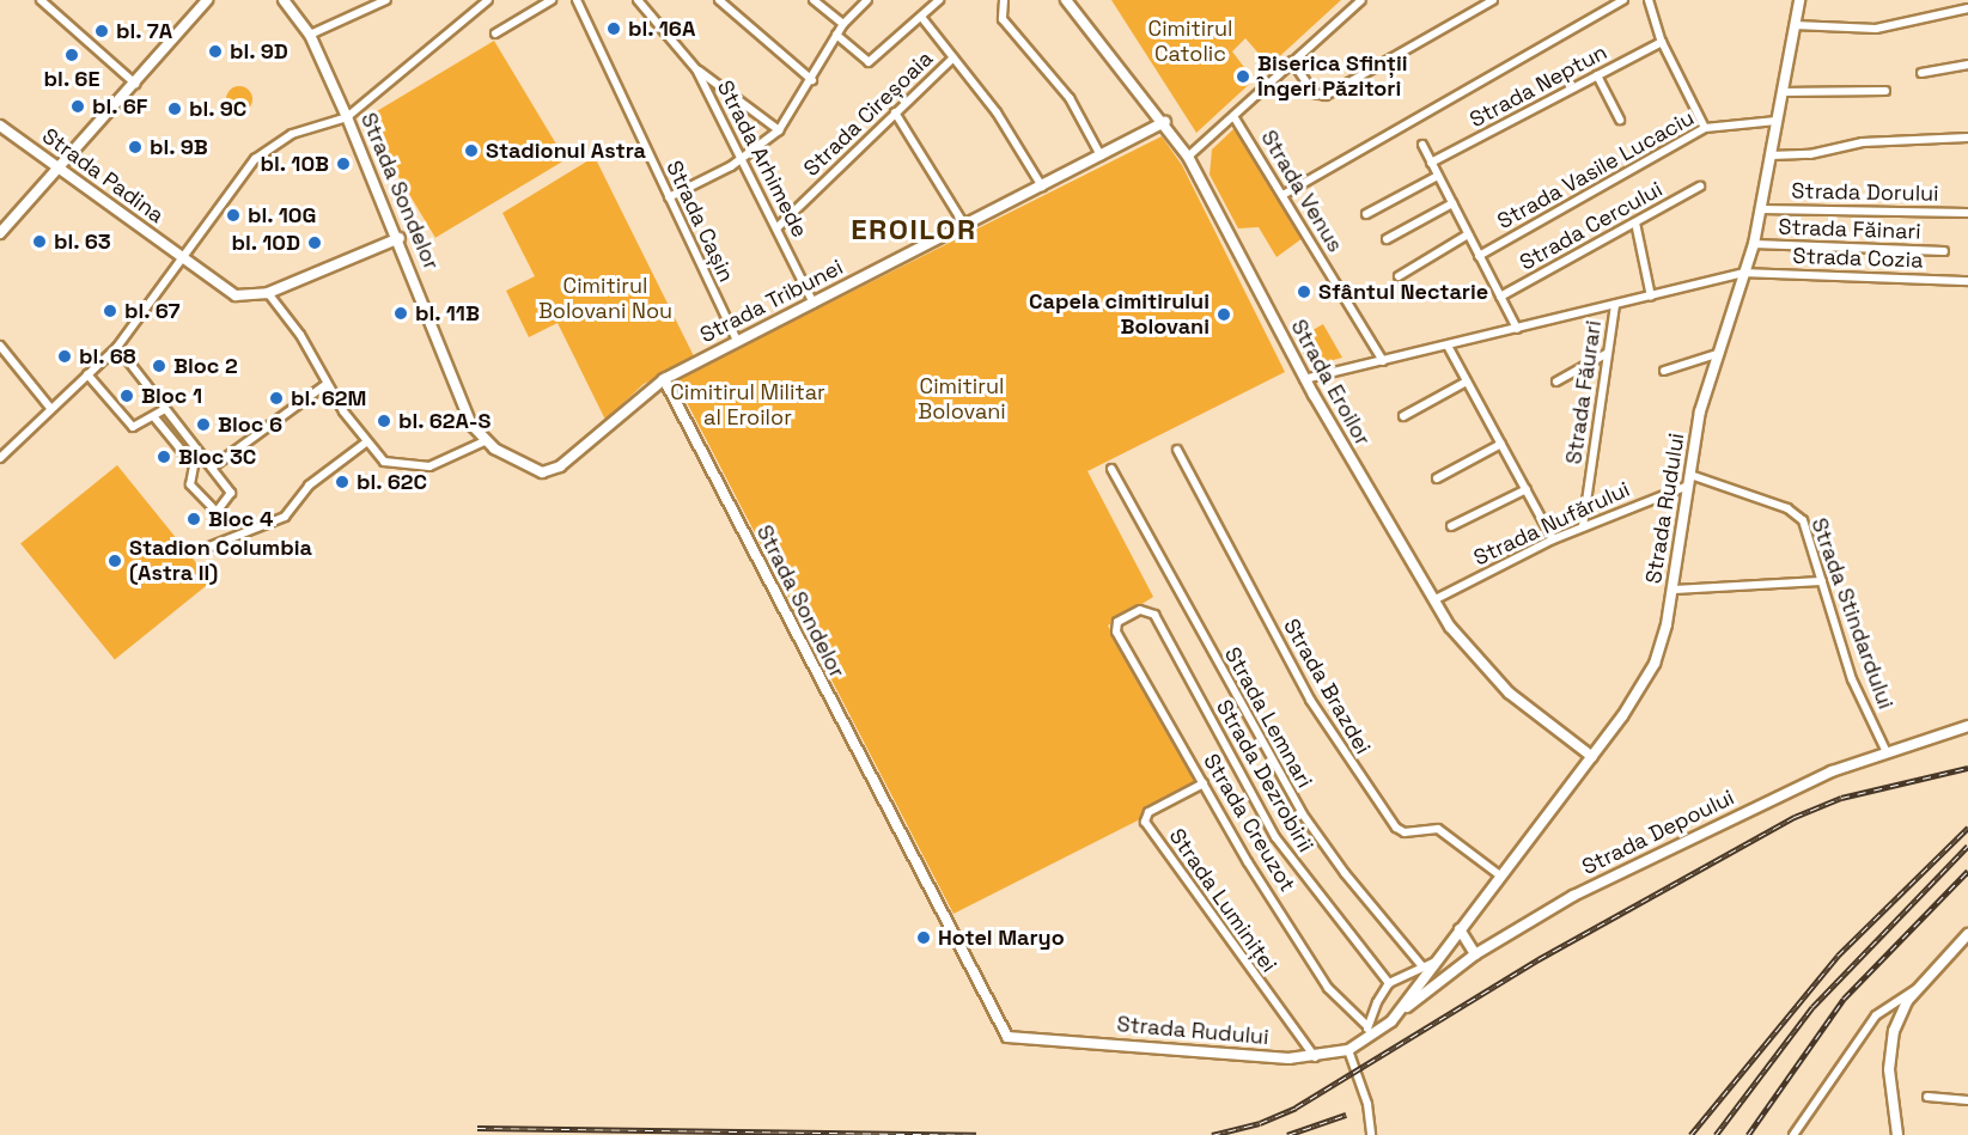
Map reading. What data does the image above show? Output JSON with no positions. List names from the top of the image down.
{
  "streets": {
    "street": [
      "Strada Neptun",
      "Strada Cireșoaia",
      "Strada Arhimede",
      "Strada Vasile Lucaciu",
      "Strada Padina",
      "Strada Sondelor",
      "Strada Venus",
      "Strada Dorului",
      "Strada Cașin",
      "Strada Cercului",
      "Strada Făinari",
      "Strada Cozia",
      "Strada Tribunei",
      "Strada Eroilor",
      "Strada Făurari",
      "Strada Rudului",
      "Strada Nufărului",
      "Strada Stindardului",
      "Strada Brazdei",
      "Strada Lemnari",
      "Strada Dezrobirii",
      "Strada Creuzot",
      "Strada Depoului",
      "Strada Luminiței"
    ]
  },
  "crossings": [
    ["Strada Cireșoaia", "Strada Arhimede"],
    ["Strada Arhimede", "Strada Tribunei"],
    ["Strada Vasile Lucaciu", "Strada Rudului"],
    ["Strada Sondelor", "Strada Tribunei"],
    ["Strada Sondelor", "Strada Rudului"],
    ["Strada Venus", "Strada Cozia"],
    ["Strada Dorului", "Strada Rudului"],
    ["Strada Cașin", "Strada Tribunei"],
    ["Strada Făinari", "Strada Rudului"],
    ["Strada Cozia", "Strada Eroilor"],
    ["Strada Cozia", "Strada Făurari"],
    ["Strada Cozia", "Strada Rudului"],
    ["Strada Tribunei", "Strada Eroilor"],
    ["Strada Eroilor", "Strada Rudului"],
    ["Strada Eroilor", "Strada Nufărului"],
    ["Strada Făurari", "Strada Nufărului"],
    ["Strada Rudului", "Strada Nufărului"],
    ["Strada Rudului", "Strada Stindardului"],
    ["Strada Rudului", "Strada Brazdei"],
    ["Strada Rudului", "Strada Depoului"],
    ["Strada Rudului", "Strada Luminiței"],
    ["Strada Nufărului", "Strada Stindardului"],
    ["Strada Stindardului", "Strada Depoului"],
    ["Strada Dezrobirii", "Strada Creuzot"],
    ["Strada Creuzot", "Strada Luminiței"]
  ],
  "districts": ["EROILOR"],
  "parks": [
    "Cimitirul Catolic",
    "Cimitirul Bolovani Nou",
    "Cimitirul Bolovani",
    "Cimitirul Militar al Eroilor"
  ],
  "places": [
    "bl. 16A",
    "bl. 7A",
    "bl. 9D",
    "bl. 6E",
    "Biserica Sfinții Îngeri Păzitori",
    "bl. 6F",
    "bl. 9C",
    "bl. 9B",
    "Stadionul Astra",
    "bl. 10B",
    "bl. 10G",
    "bl. 63",
    "bl. 10D",
    "Sfântul Nectarie",
    "bl. 67",
    "bl. 11B",
    "Capela cimitirului Bolovani",
    "bl. 68",
    "Bloc 2",
    "Bloc 1",
    "bl. 62M",
    "bl. 62A-S",
    "Bloc 6",
    "Bloc 3C",
    "bl. 62C",
    "Bloc 4",
    "Stadion Columbia (Astra II)",
    "Hotel Maryo"
  ]
}
